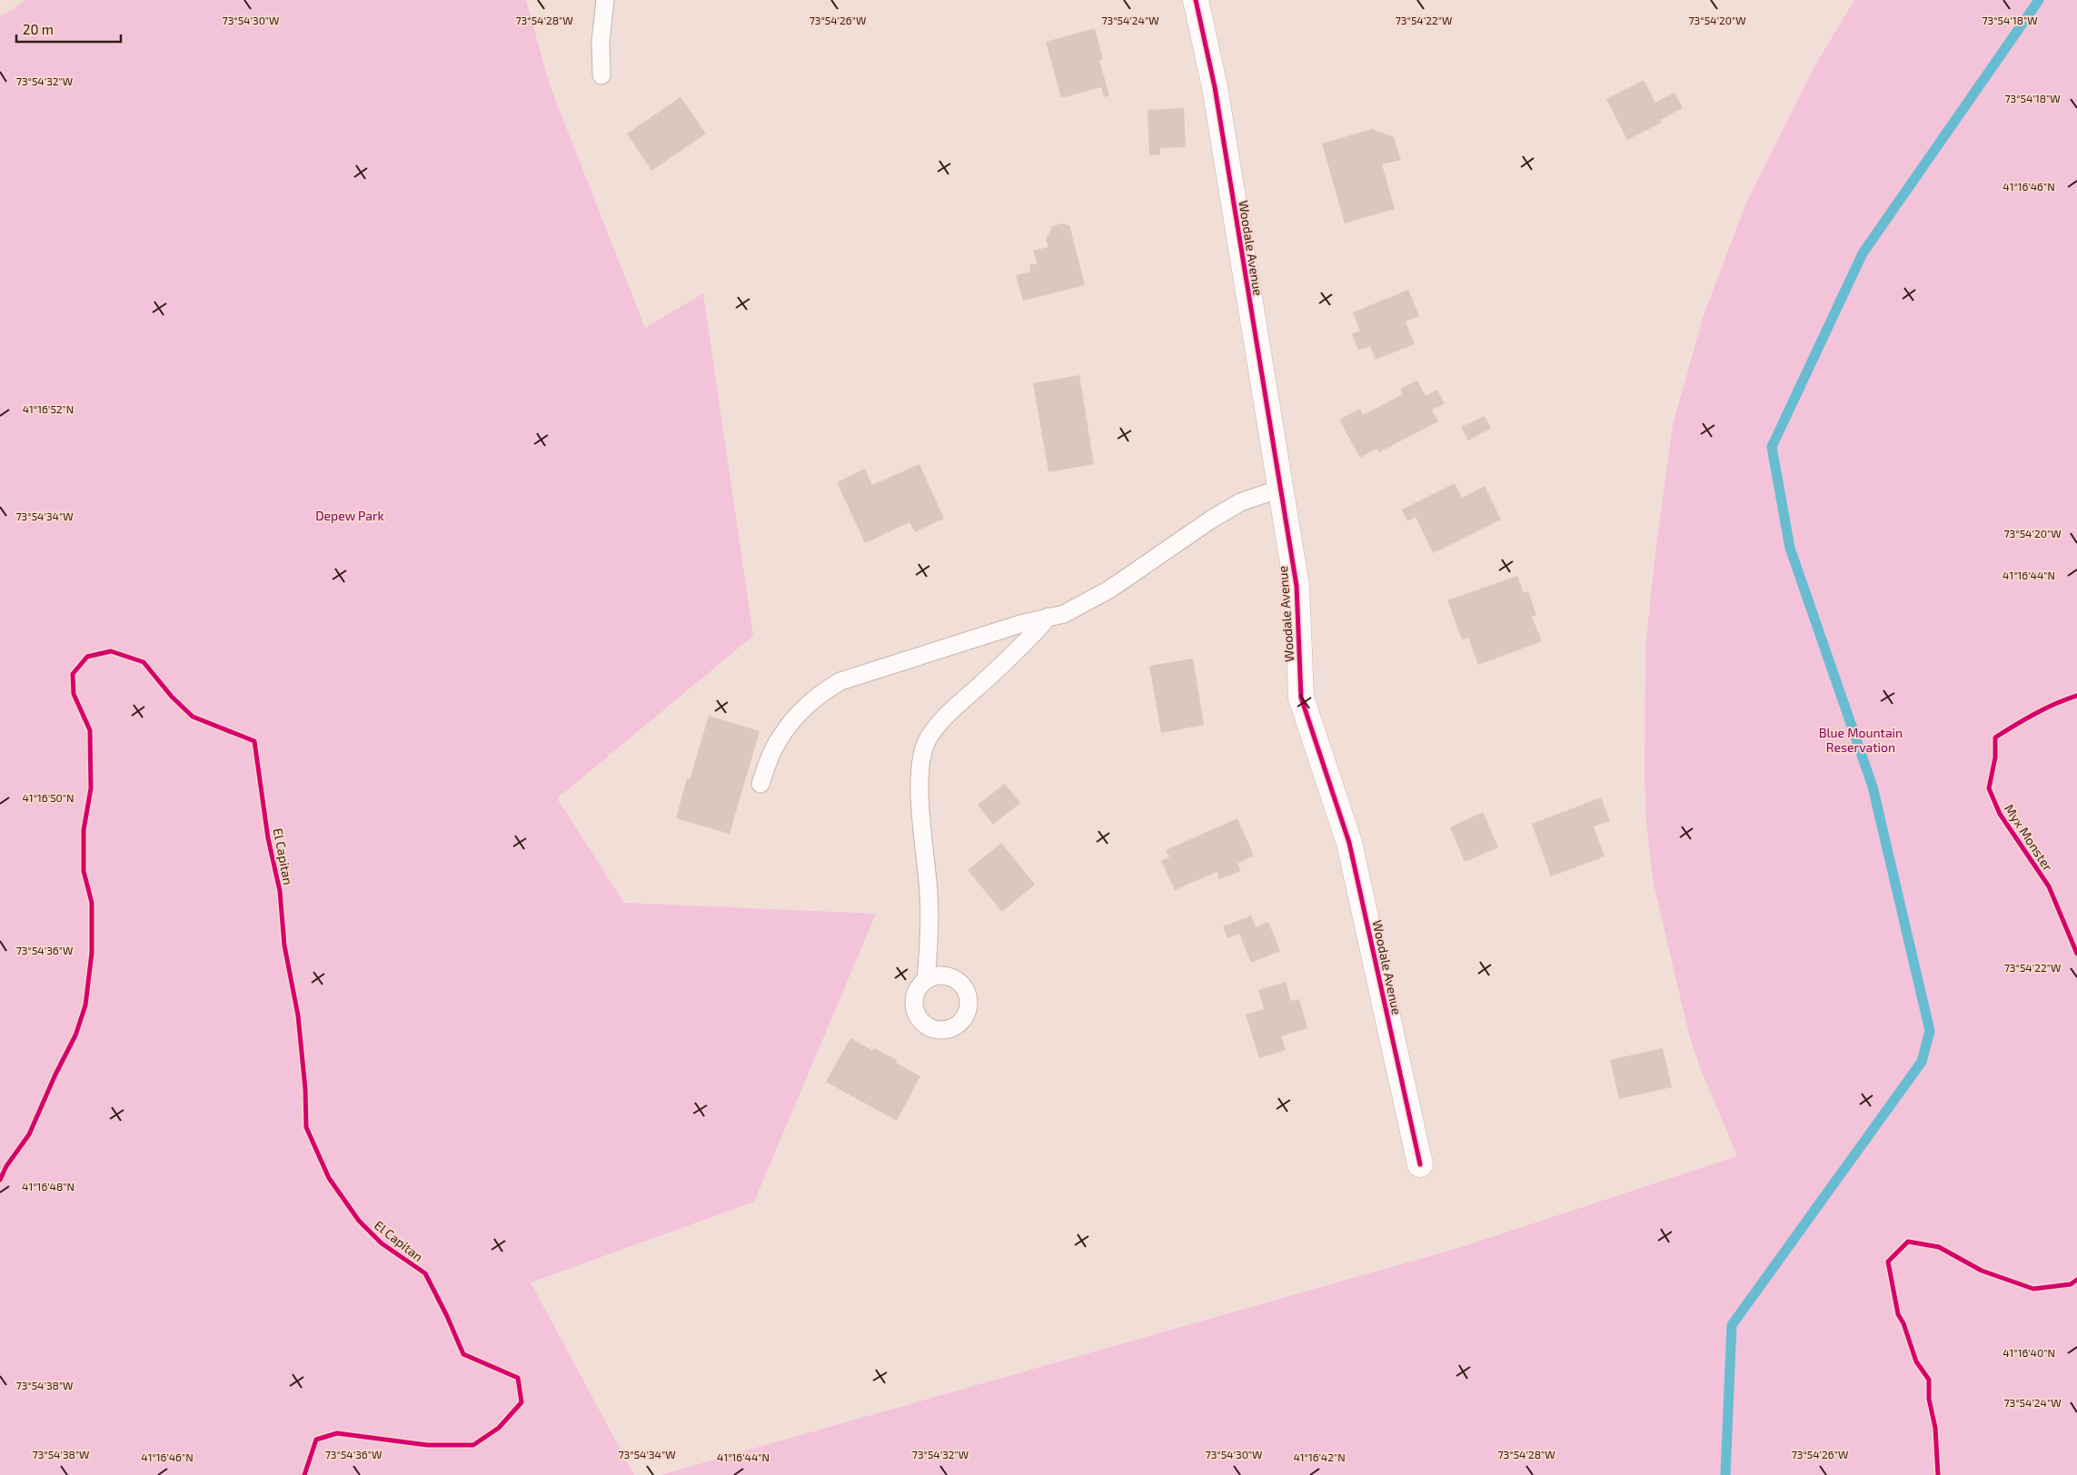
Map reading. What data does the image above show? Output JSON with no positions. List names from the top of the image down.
{
  "streets": {
    "street": ["Woodale Avenue"],
    "cycle path": ["Myx Monster", "El Capitan"]
  },
  "parks": ["Depew Park", "Blue Mountain Reservation"],
  "scale_bar": "20 m",
  "coordinates": [
    "73°54'30\"W",
    "73°54'28\"W",
    "73°54'26\"W",
    "73°54'24\"W",
    "73°54'22\"W",
    "73°54'20\"W",
    "73°54'18\"W",
    "73°54'32\"W",
    "41°16'46\"N",
    "41°16'52\"N",
    "73°54'34\"W",
    "41°16'44\"N",
    "41°16'50\"N",
    "73°54'36\"W",
    "41°16'48\"N",
    "41°16'40\"N",
    "73°54'38\"W",
    "41°16'42\"N"
  ]
}
